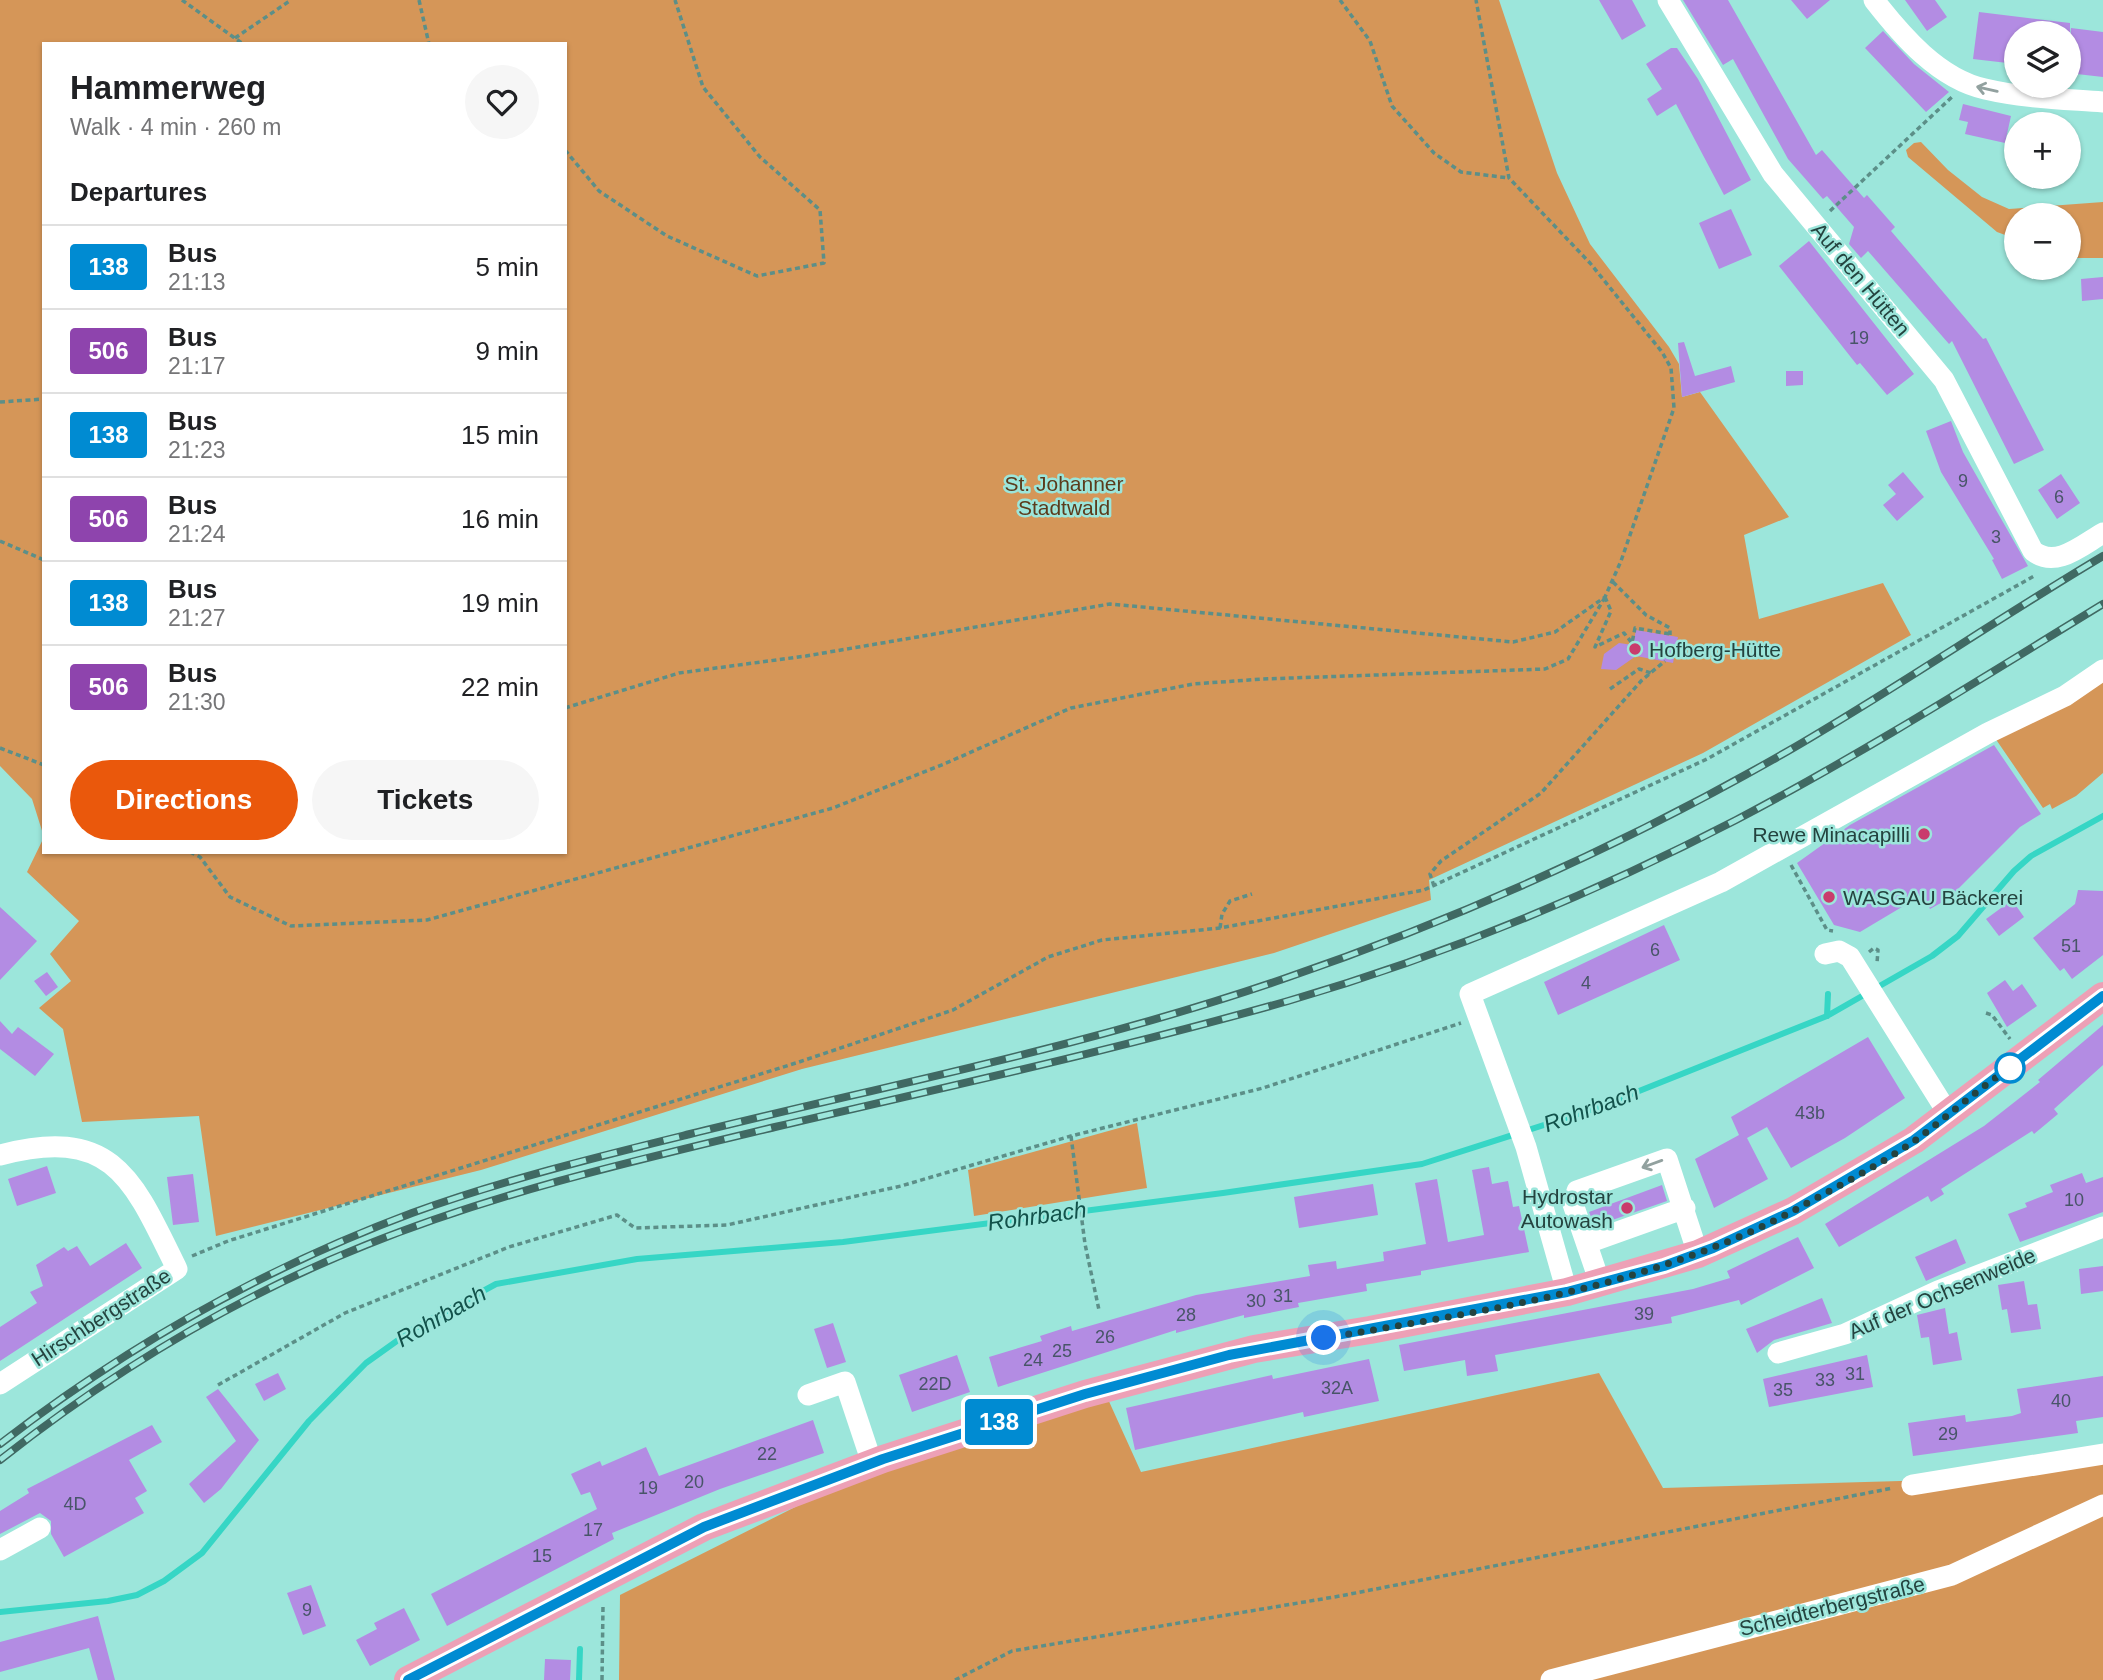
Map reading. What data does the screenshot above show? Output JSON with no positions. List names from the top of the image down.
{
  "streets": {
    "street": [
      "Auf den Hütten",
      "Auf der Ochsenweide",
      "Hirschbergstraße",
      "Scheidterbergstraße"
    ]
  },
  "water": ["Rohrbach"],
  "parks": ["St. Johanner Stadtwald"],
  "places": [
    "Hofberg-Hütte",
    "Rewe Minacapilli",
    "WASGAU Bäckerei",
    "Hydrostar Autowash"
  ],
  "lines": ["bus line 138"],
  "house_numbers": [
    "19",
    "9",
    "6",
    "3",
    "51",
    "6",
    "4",
    "43b",
    "10",
    "31",
    "30",
    "39",
    "28",
    "26",
    "25",
    "24",
    "31",
    "33",
    "22D",
    "32A",
    "35",
    "40",
    "29",
    "22",
    "20",
    "19",
    "4D",
    "17",
    "15",
    "9"
  ],
  "page": {
    "on_map": "138",
    "map_buttons": ["+", "−"],
    "heading": [
      ["Hammerweg", "Walk · 4 min · 260 m"],
      "Departures"
    ],
    "list": [
      {
        "mark": "138",
        "name": "Bus",
        "note": "21:13",
        "value": "5 min"
      },
      {
        "mark": "506",
        "name": "Bus",
        "note": "21:17",
        "value": "9 min"
      },
      {
        "mark": "138",
        "name": "Bus",
        "note": "21:23",
        "value": "15 min"
      },
      {
        "mark": "506",
        "name": "Bus",
        "note": "21:24",
        "value": "16 min"
      },
      {
        "mark": "138",
        "name": "Bus",
        "note": "21:27",
        "value": "19 min"
      },
      {
        "mark": "506",
        "name": "Bus",
        "note": "21:30",
        "value": "22 min"
      }
    ],
    "buttons": ["Directions", "Tickets"]
  }
}
